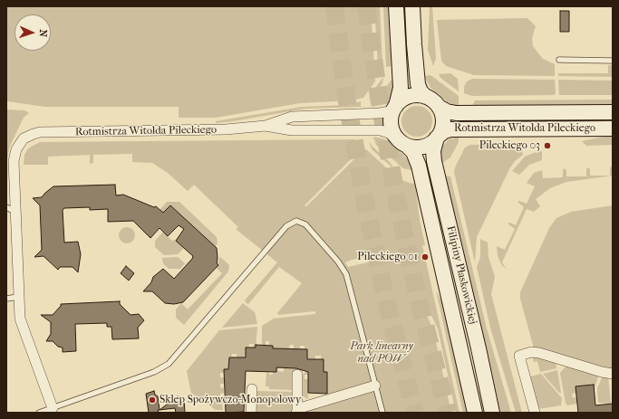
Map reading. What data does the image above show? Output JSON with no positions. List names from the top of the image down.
{
  "streets": {
    "main road": ["Rotmistrza Witolda Pileckiego", "Filipiny Płaskowickiej"]
  },
  "crossings": [
    ["Rotmistrza Witolda Pileckiego", "Filipiny Płaskowickiej"]
  ],
  "parks": ["Park linearny nad POW"],
  "places": ["Pileckiego 03", "Pileckiego 01", "Sklep Spożywczo-Monopolowy"],
  "north": "right"
}
